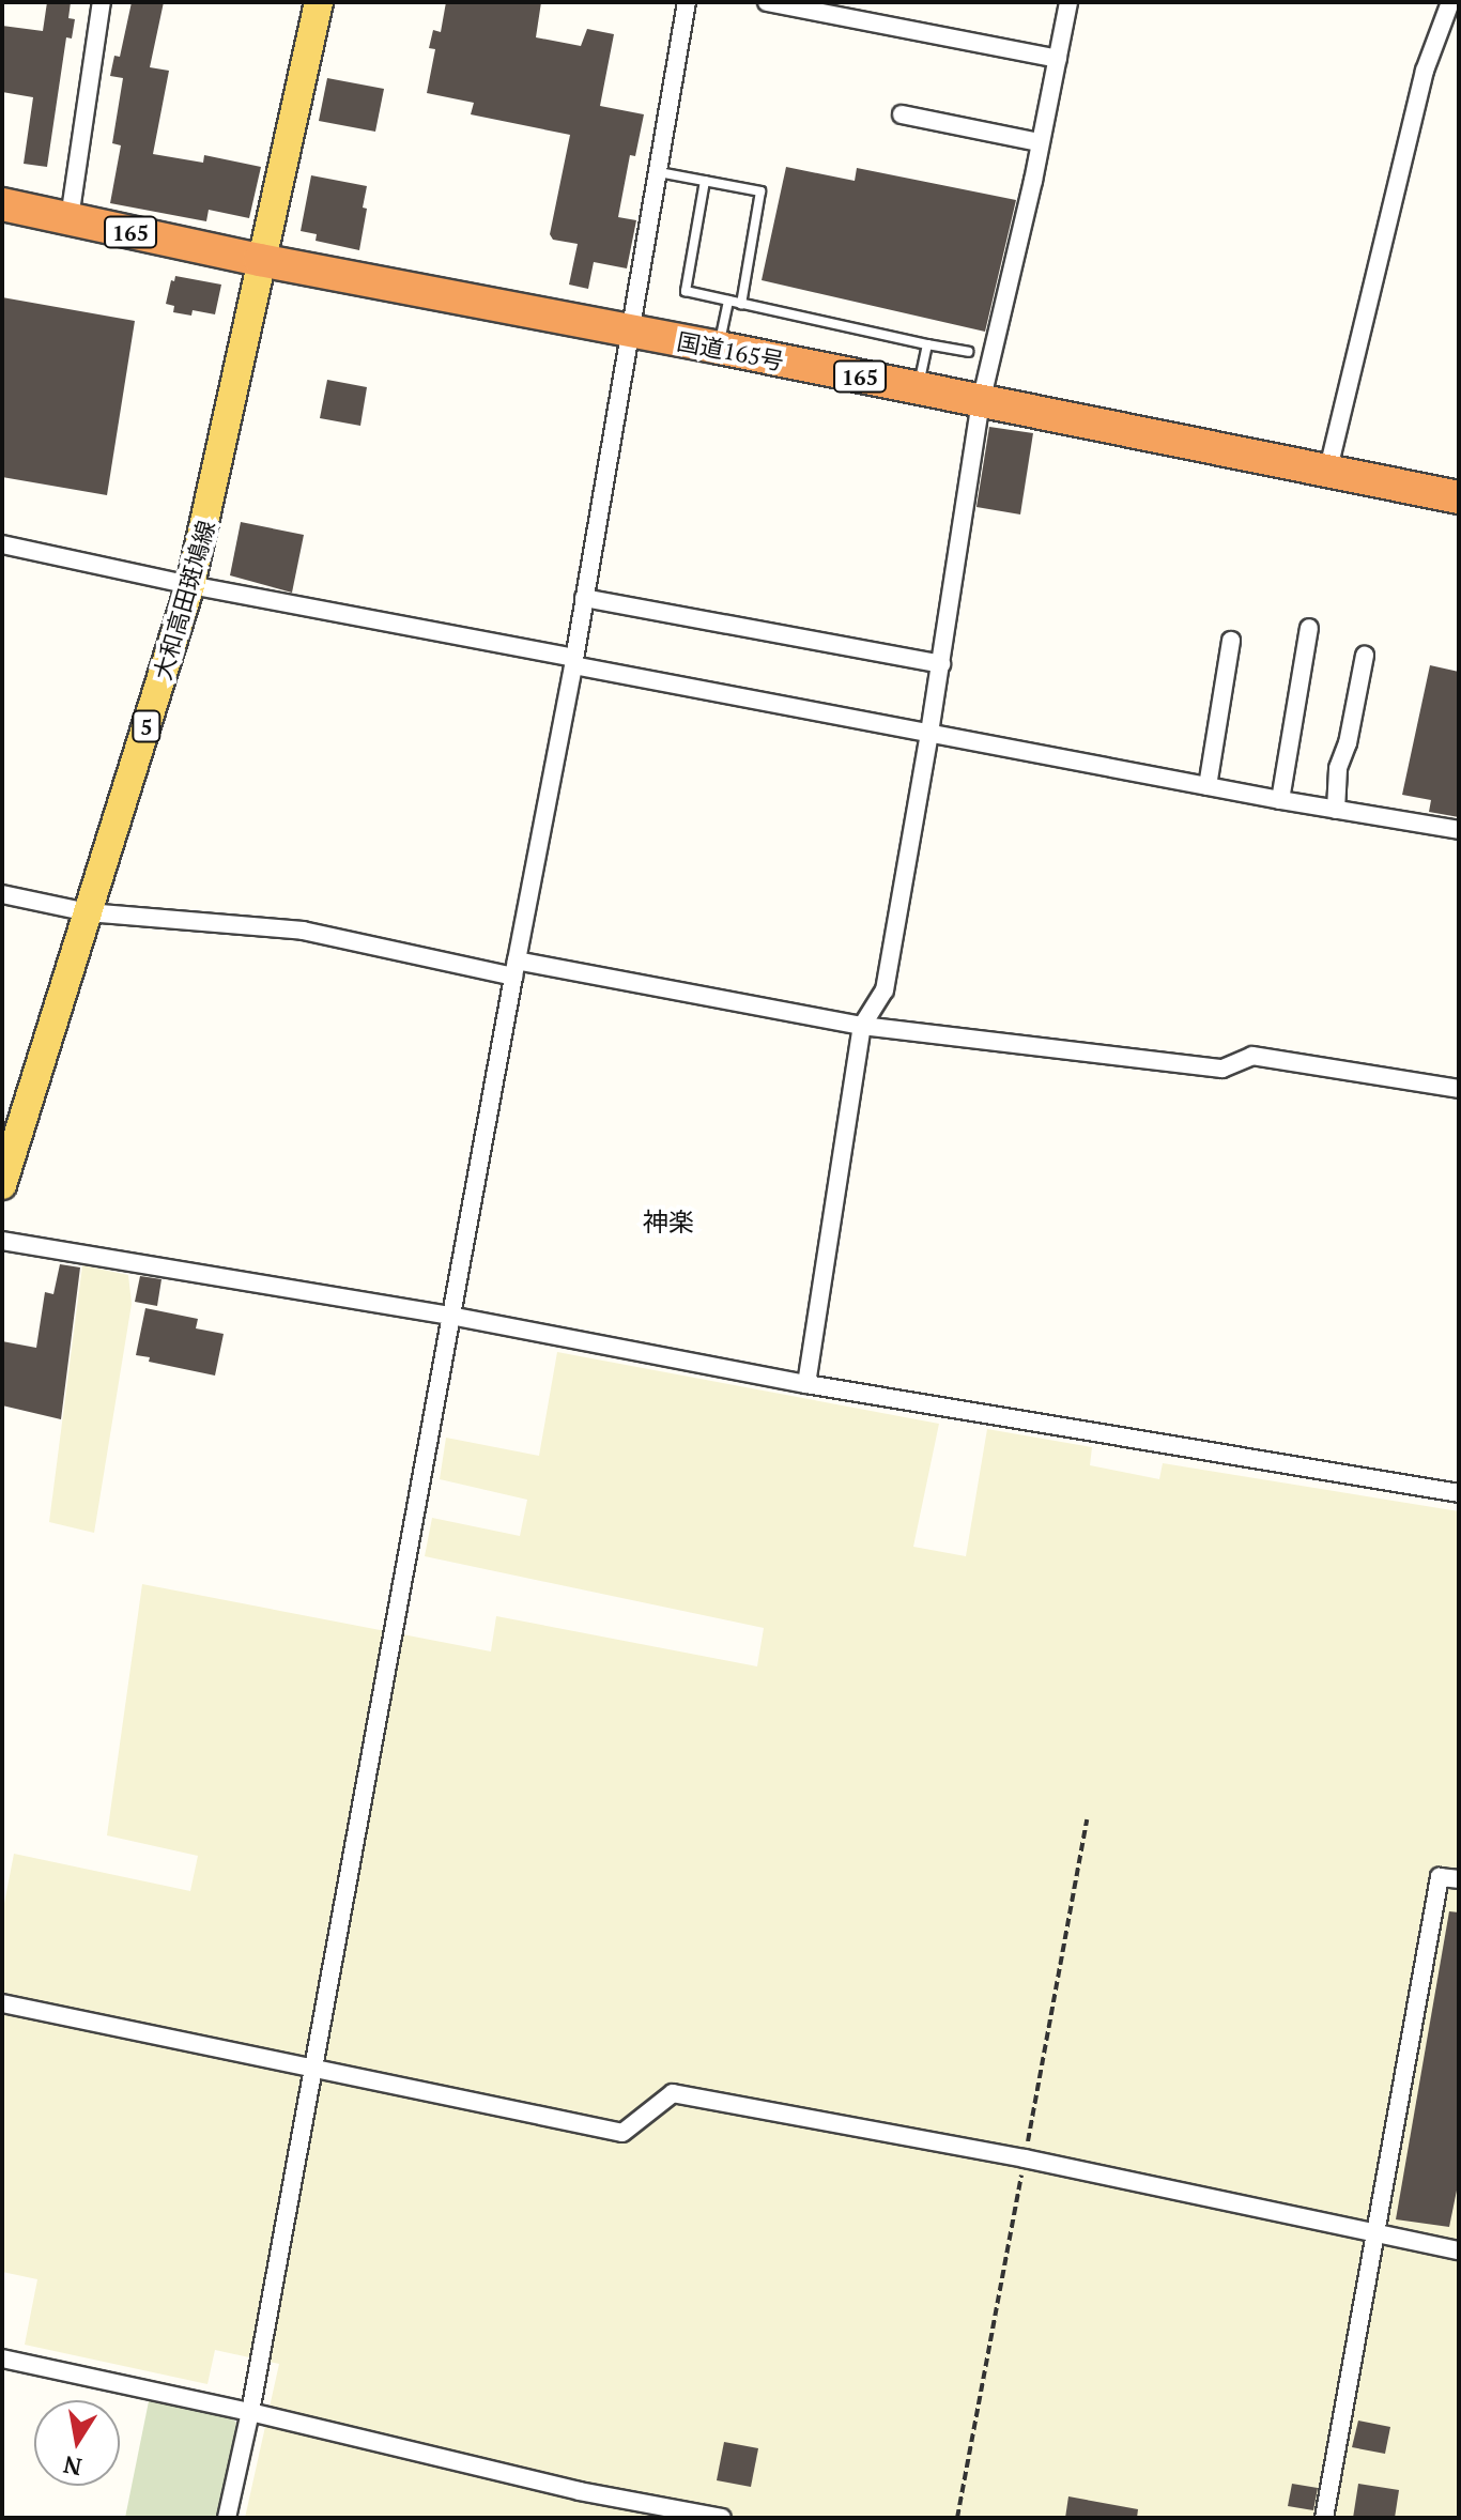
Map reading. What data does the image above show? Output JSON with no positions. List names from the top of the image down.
{
  "streets": {
    "highway": ["165", "国道165号"],
    "main road": ["大和高田斑鳩線", "5"]
  },
  "crossings": [
    ["国道165号", "大和高田斑鳩線"]
  ],
  "districts": ["神楽"],
  "north": "bottom"
}
